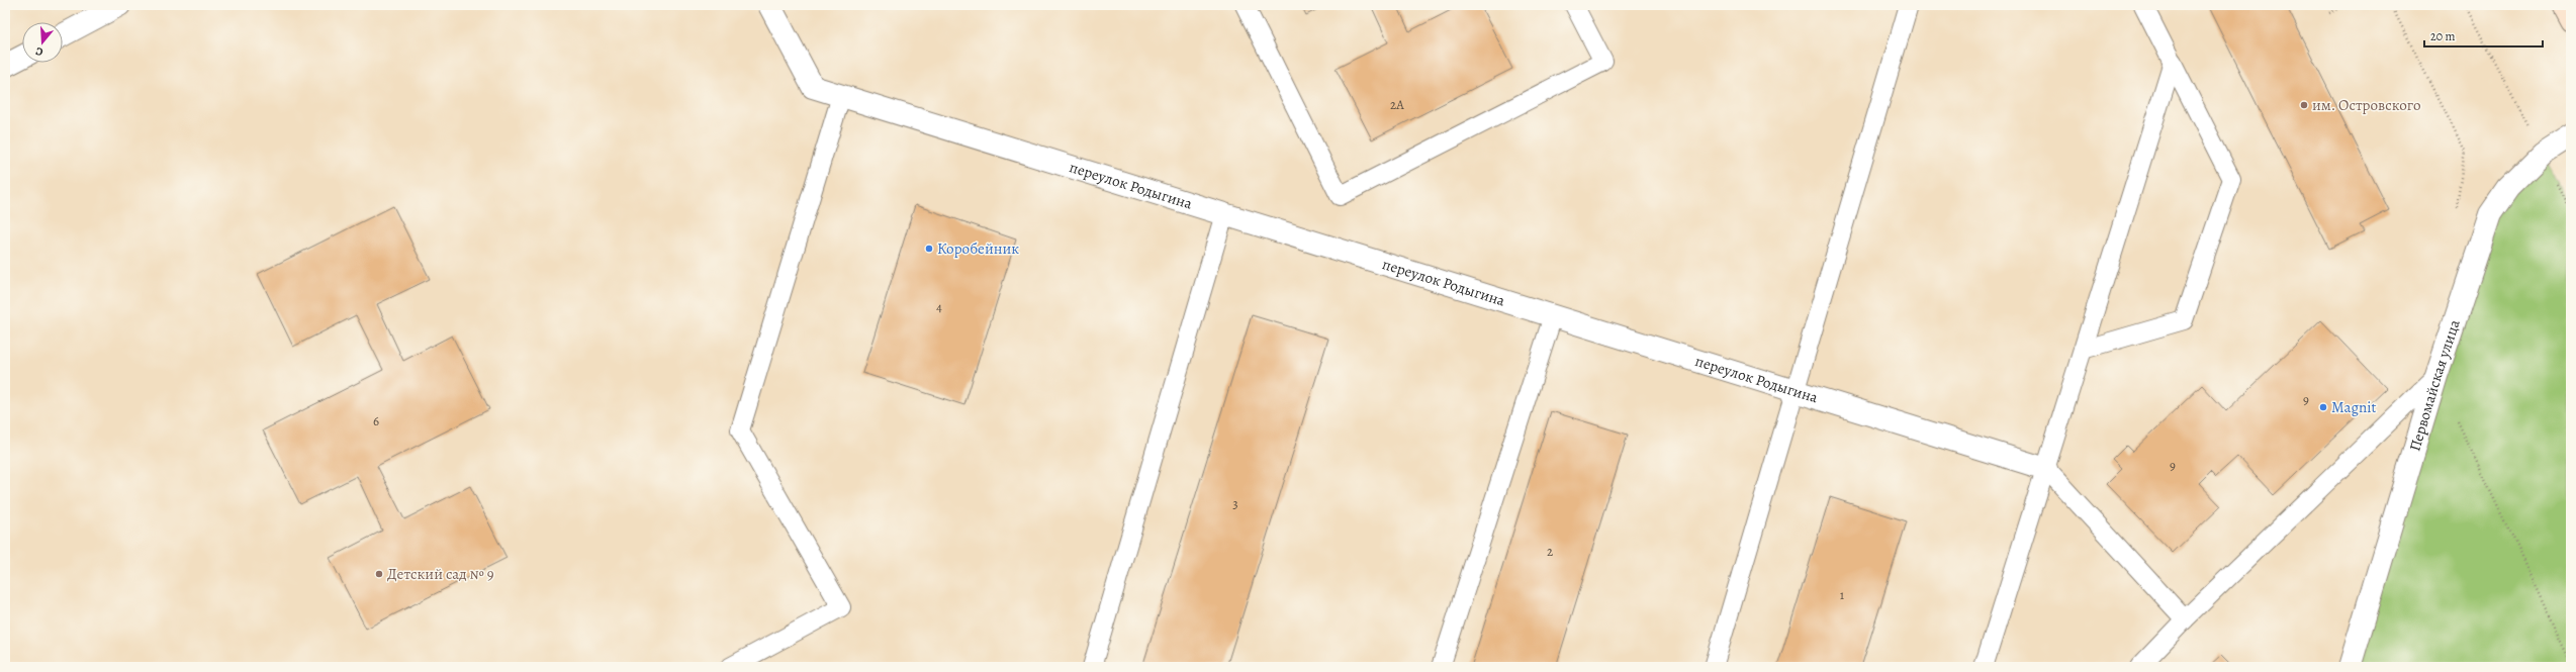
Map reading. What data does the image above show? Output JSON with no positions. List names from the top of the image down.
{
  "streets": {
    "street": ["переулок Родыгина", "Первомайская улица"]
  },
  "places": [
    "им. Островского",
    "Коробейник",
    "Magnit",
    "Детский сад № 9"
  ],
  "house_numbers": [
    "2А",
    "4",
    "9",
    "6",
    "9",
    "3",
    "2",
    "1"
  ],
  "scale_bar": "20 m",
  "north": "bottom"
}
